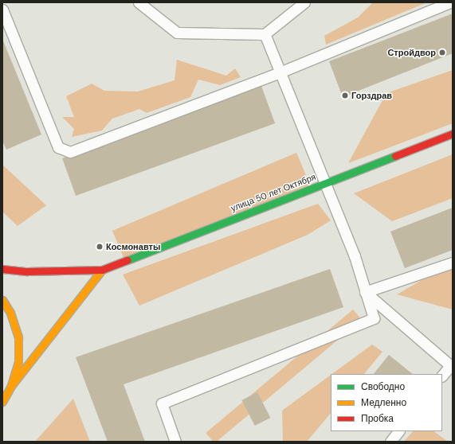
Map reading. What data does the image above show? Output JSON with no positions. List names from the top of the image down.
{
  "streets": {
    "street": ["улица 50 лет Октября"]
  },
  "places": ["Стройдвор", "Горздрав", "Космонавты"],
  "legend": ["Свободно", "Медленно", "Пробка"]
}
